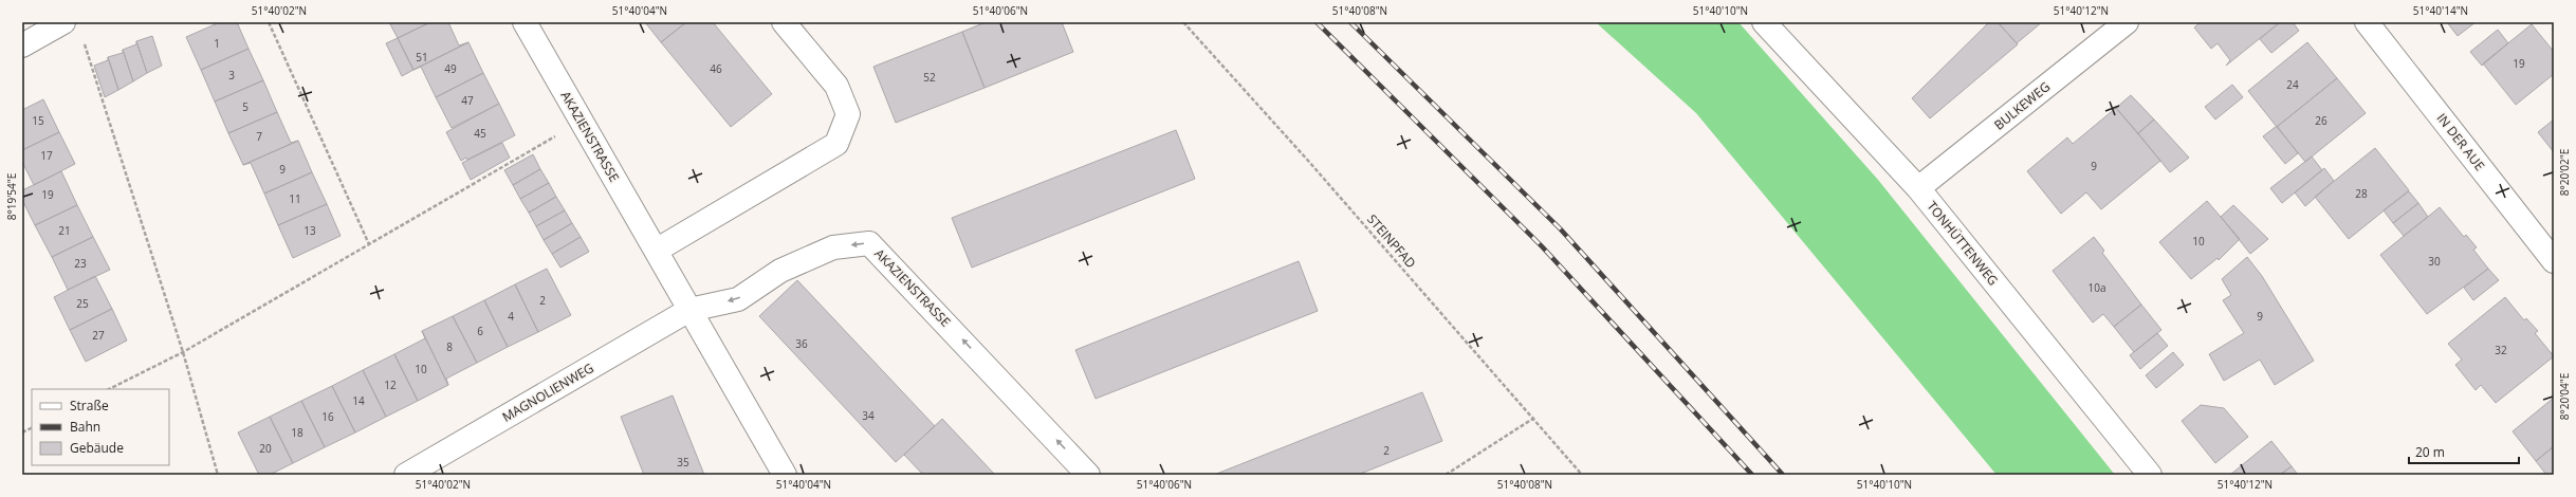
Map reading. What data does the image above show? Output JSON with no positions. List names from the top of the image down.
{
  "streets": {
    "street": [
      "BULKEWEG",
      "AKAZIENSTRASSE",
      "IN DER AUE",
      "TONHÜTTENWEG",
      "MAGNOLIENWEG"
    ],
    "path": ["STEINPFAD"]
  },
  "crossings": [
    ["BULKEWEG", "TONHÜTTENWEG"],
    ["AKAZIENSTRASSE", "MAGNOLIENWEG"]
  ],
  "one_way": ["AKAZIENSTRASSE"],
  "house_numbers": [
    "1",
    "51",
    "19",
    "49",
    "46",
    "3",
    "52",
    "24",
    "47",
    "5",
    "15",
    "26",
    "45",
    "7",
    "17",
    "9",
    "9",
    "28",
    "19",
    "11",
    "21",
    "13",
    "10",
    "30",
    "23",
    "10a",
    "2",
    "25",
    "4",
    "9",
    "6",
    "27",
    "36",
    "8",
    "32",
    "10",
    "12",
    "14",
    "34",
    "16",
    "18",
    "20",
    "2",
    "35"
  ],
  "legend": ["Straße", "Bahn", "Gebäude"],
  "scale_bar": "20 m",
  "coordinates": [
    "51°40'02\"N",
    "51°40'04\"N",
    "51°40'06\"N",
    "51°40'08\"N",
    "51°40'10\"N",
    "51°40'12\"N",
    "51°40'14\"N",
    "8°20'02\"E",
    "8°19'54\"E",
    "8°20'04\"E"
  ]
}
